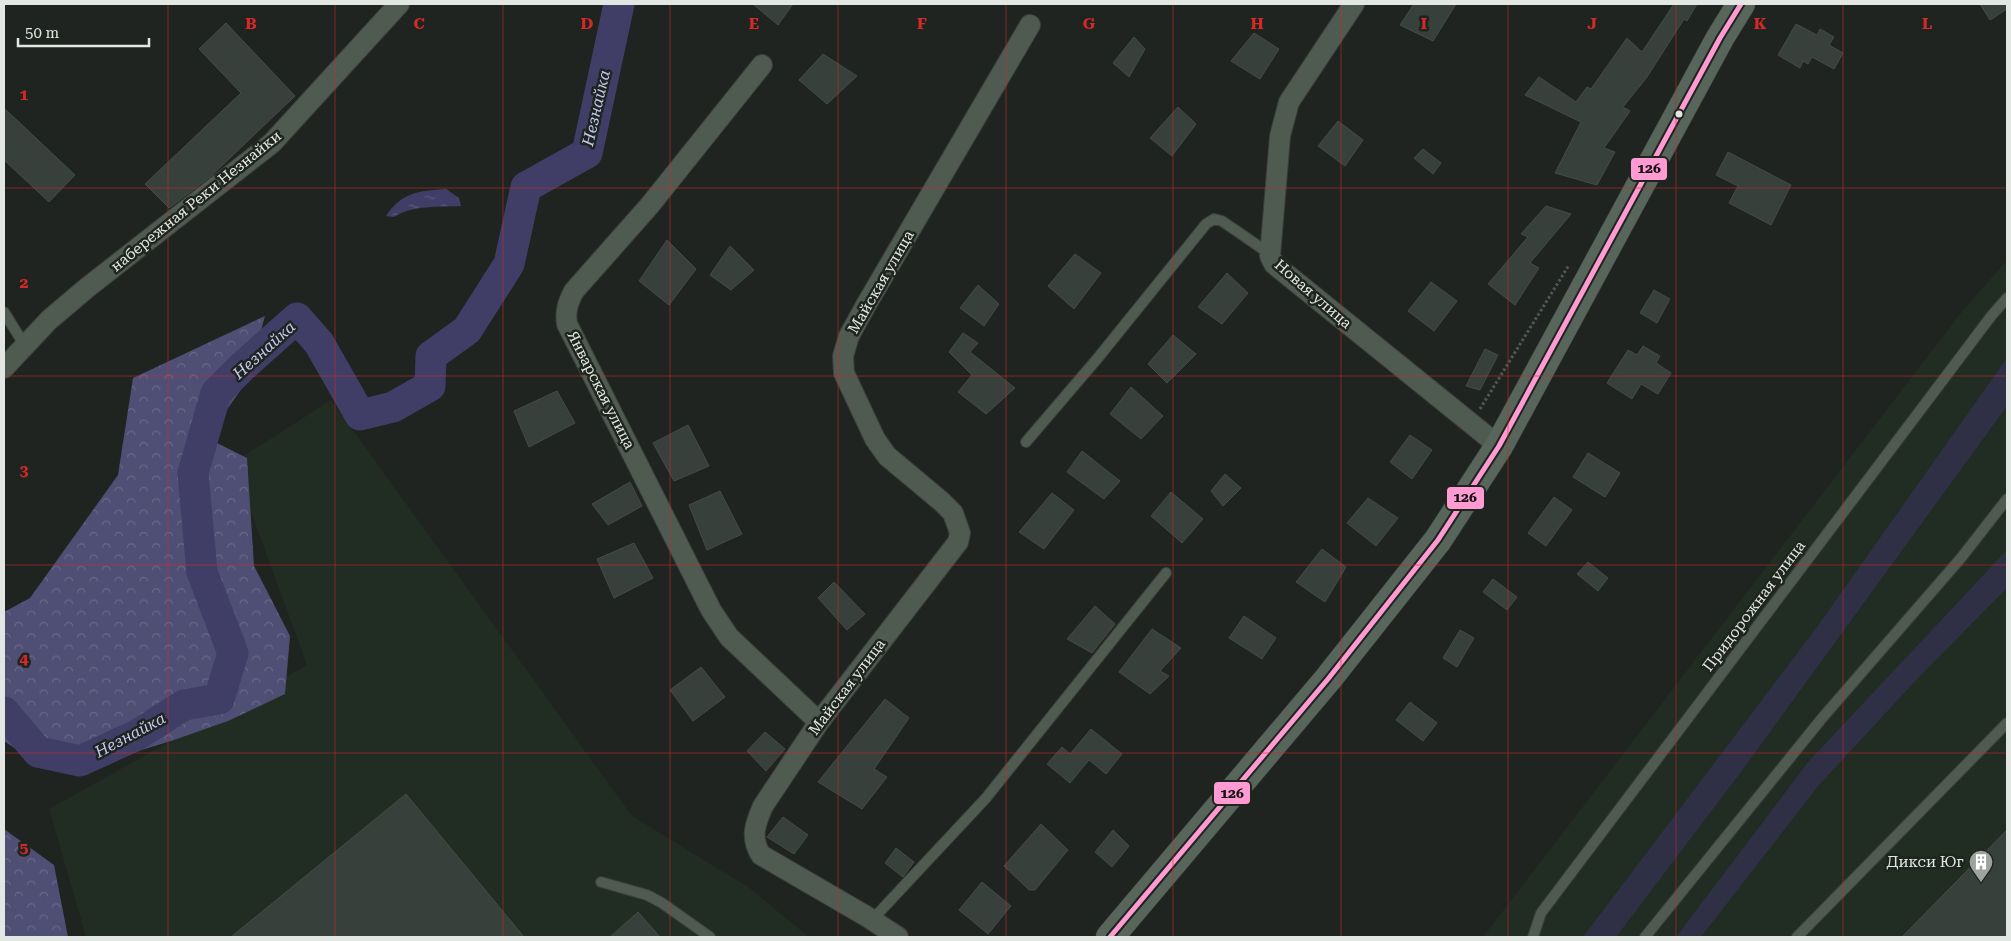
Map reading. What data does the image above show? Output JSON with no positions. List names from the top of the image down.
{
  "streets": {
    "street": [
      "набережная Реки Незнайки",
      "Майская улица",
      "Новая улица",
      "Январская улица"
    ],
    "lane": ["Придорожная улица"]
  },
  "crossings": [
    ["Майская улица", "Январская улица"]
  ],
  "water": ["Незнайка"],
  "places": {
    "building": ["Дикси Юг"]
  },
  "lines": ["transit line 126"],
  "scale_bar": "50 m",
  "grid": {
    "columns": [
      "B",
      "C",
      "D",
      "E",
      "F",
      "G",
      "H",
      "I",
      "J",
      "K",
      "L"
    ],
    "rows": [
      "1",
      "2",
      "3",
      "4",
      "5"
    ]
  }
}
